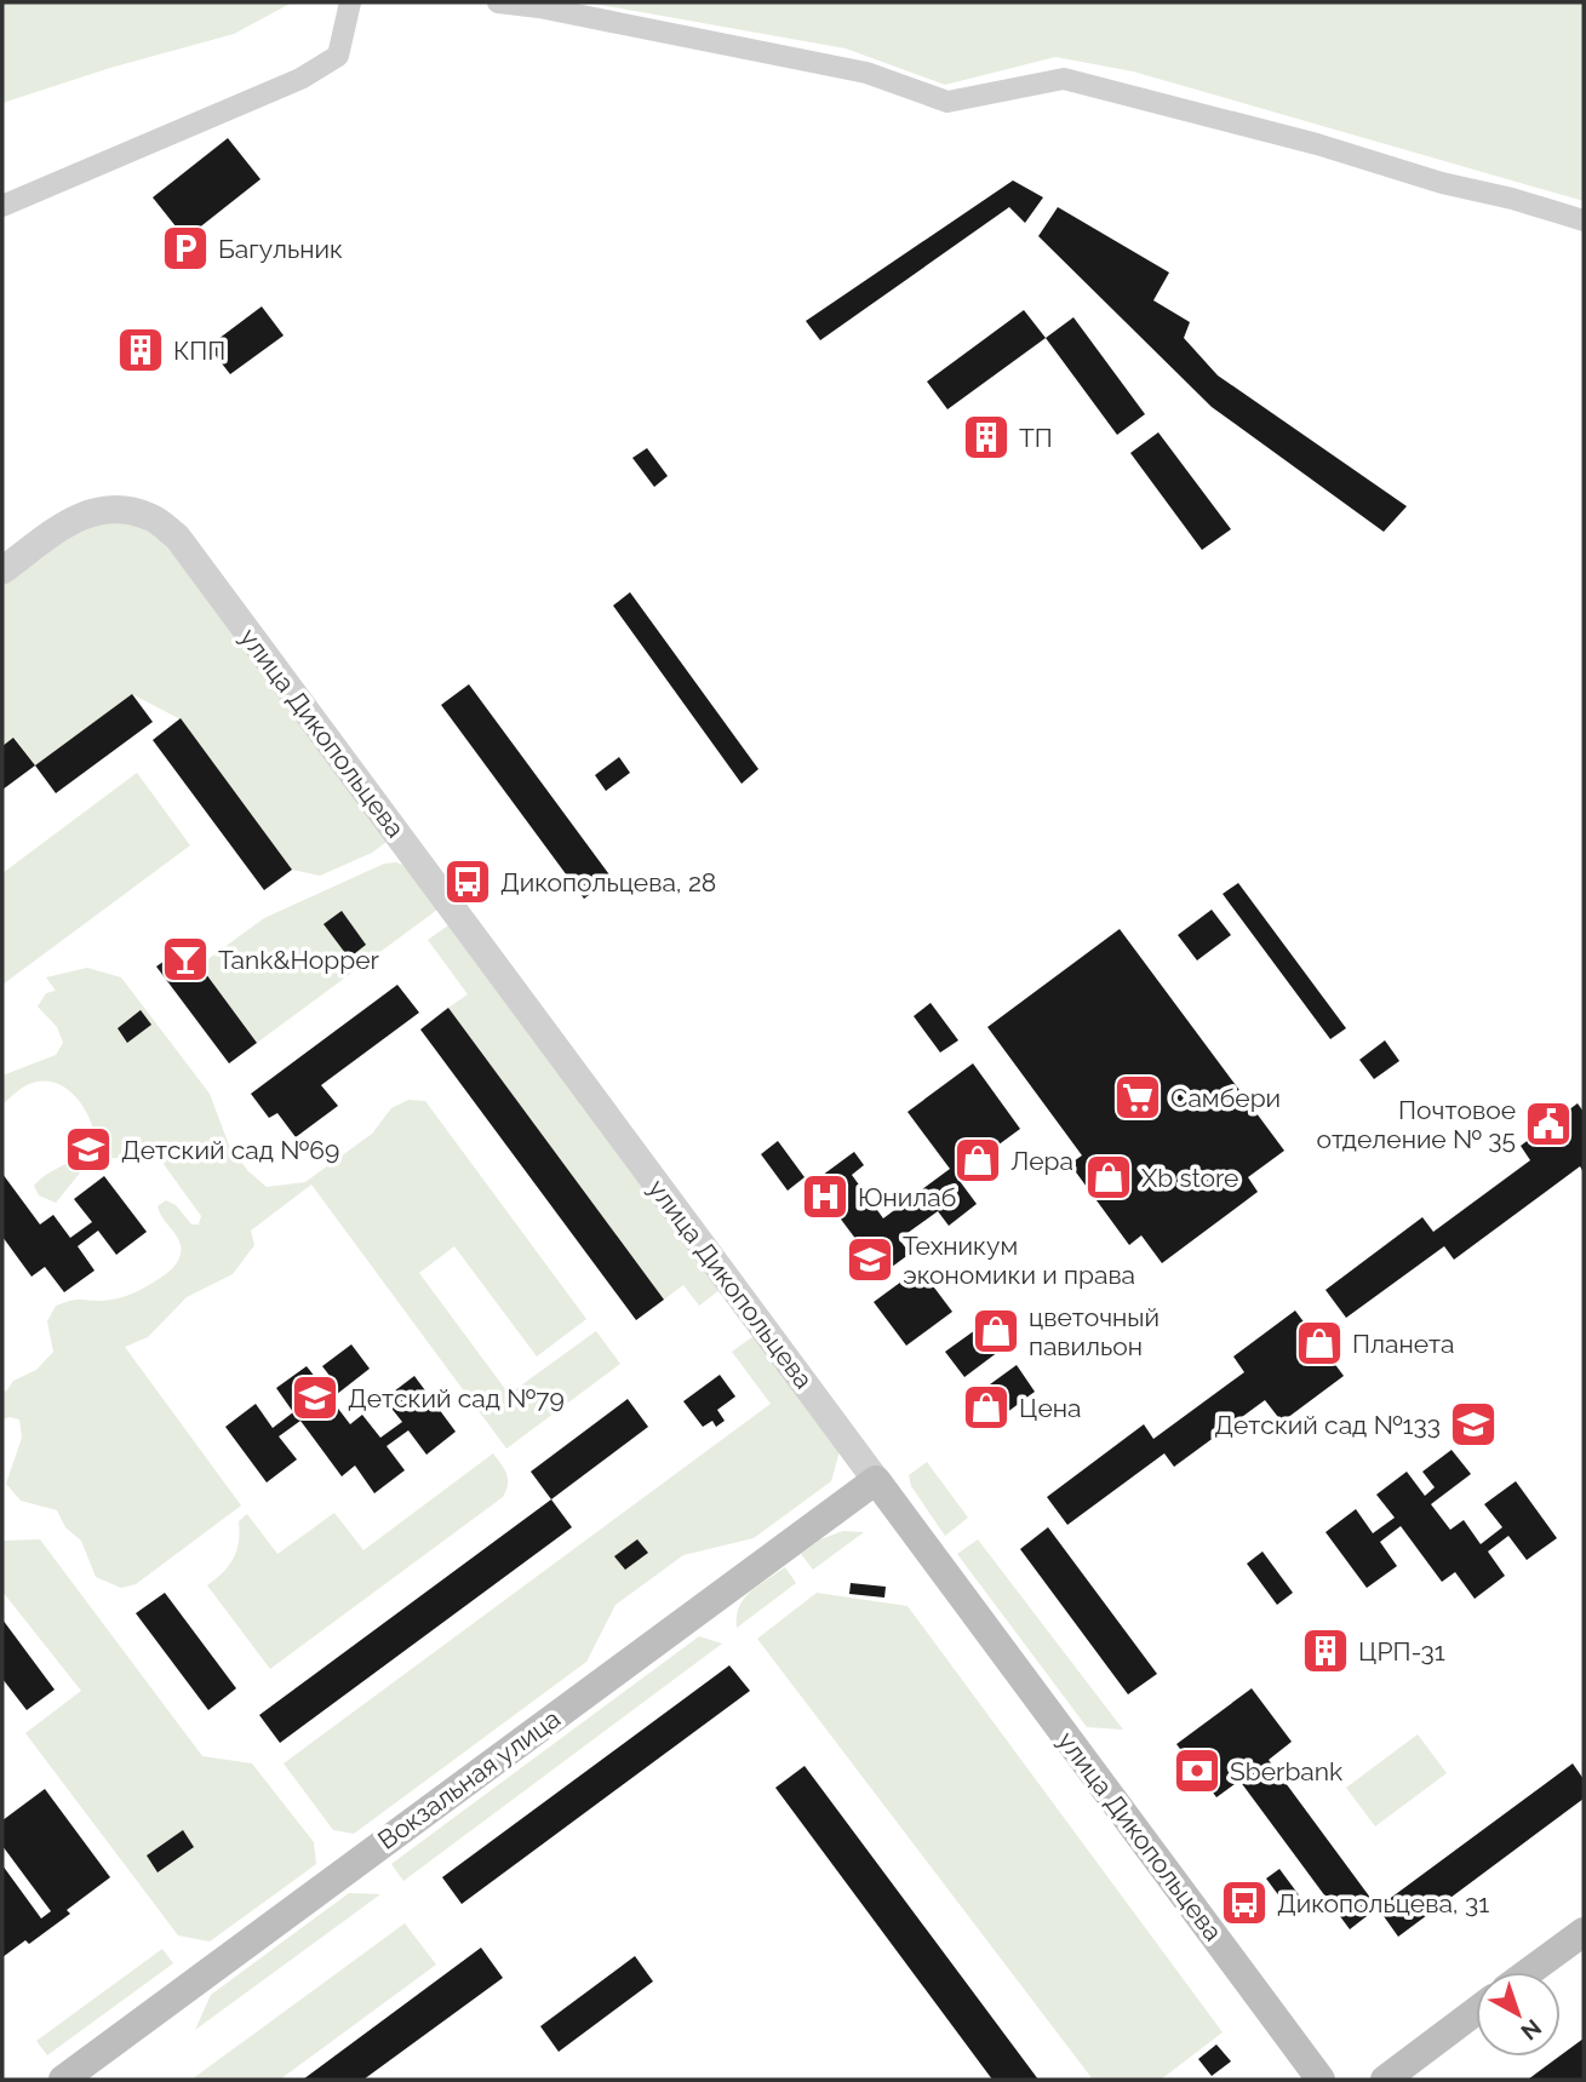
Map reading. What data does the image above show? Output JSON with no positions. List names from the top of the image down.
{
  "streets": {
    "main road": ["улица Дикопольцева", "Вокзальная улица"]
  },
  "crossings": [
    ["улица Дикопольцева", "Вокзальная улица"]
  ],
  "places": {
    "parking": ["Багульник"],
    "building": ["КПП", "ТП", "ЦРП-31"],
    "bus stop": ["Дикопольцева, 28", "Дикопольцева, 31"],
    "bar": ["Tank&Hopper"],
    "supermarket": ["Самбери"],
    "public building": ["Почтовое отделение № 35"],
    "school or university": [
      "Детский сад №69",
      "Техникум экономики и права",
      "Детский сад №79",
      "Детский сад №133"
    ],
    "shop": [
      "Лера",
      "Xb store",
      "цветочный павильон",
      "Планета",
      "Цена"
    ],
    "hospital": ["Юнилаб"],
    "bank": ["Sberbank"]
  },
  "north": "bottom right"
}
